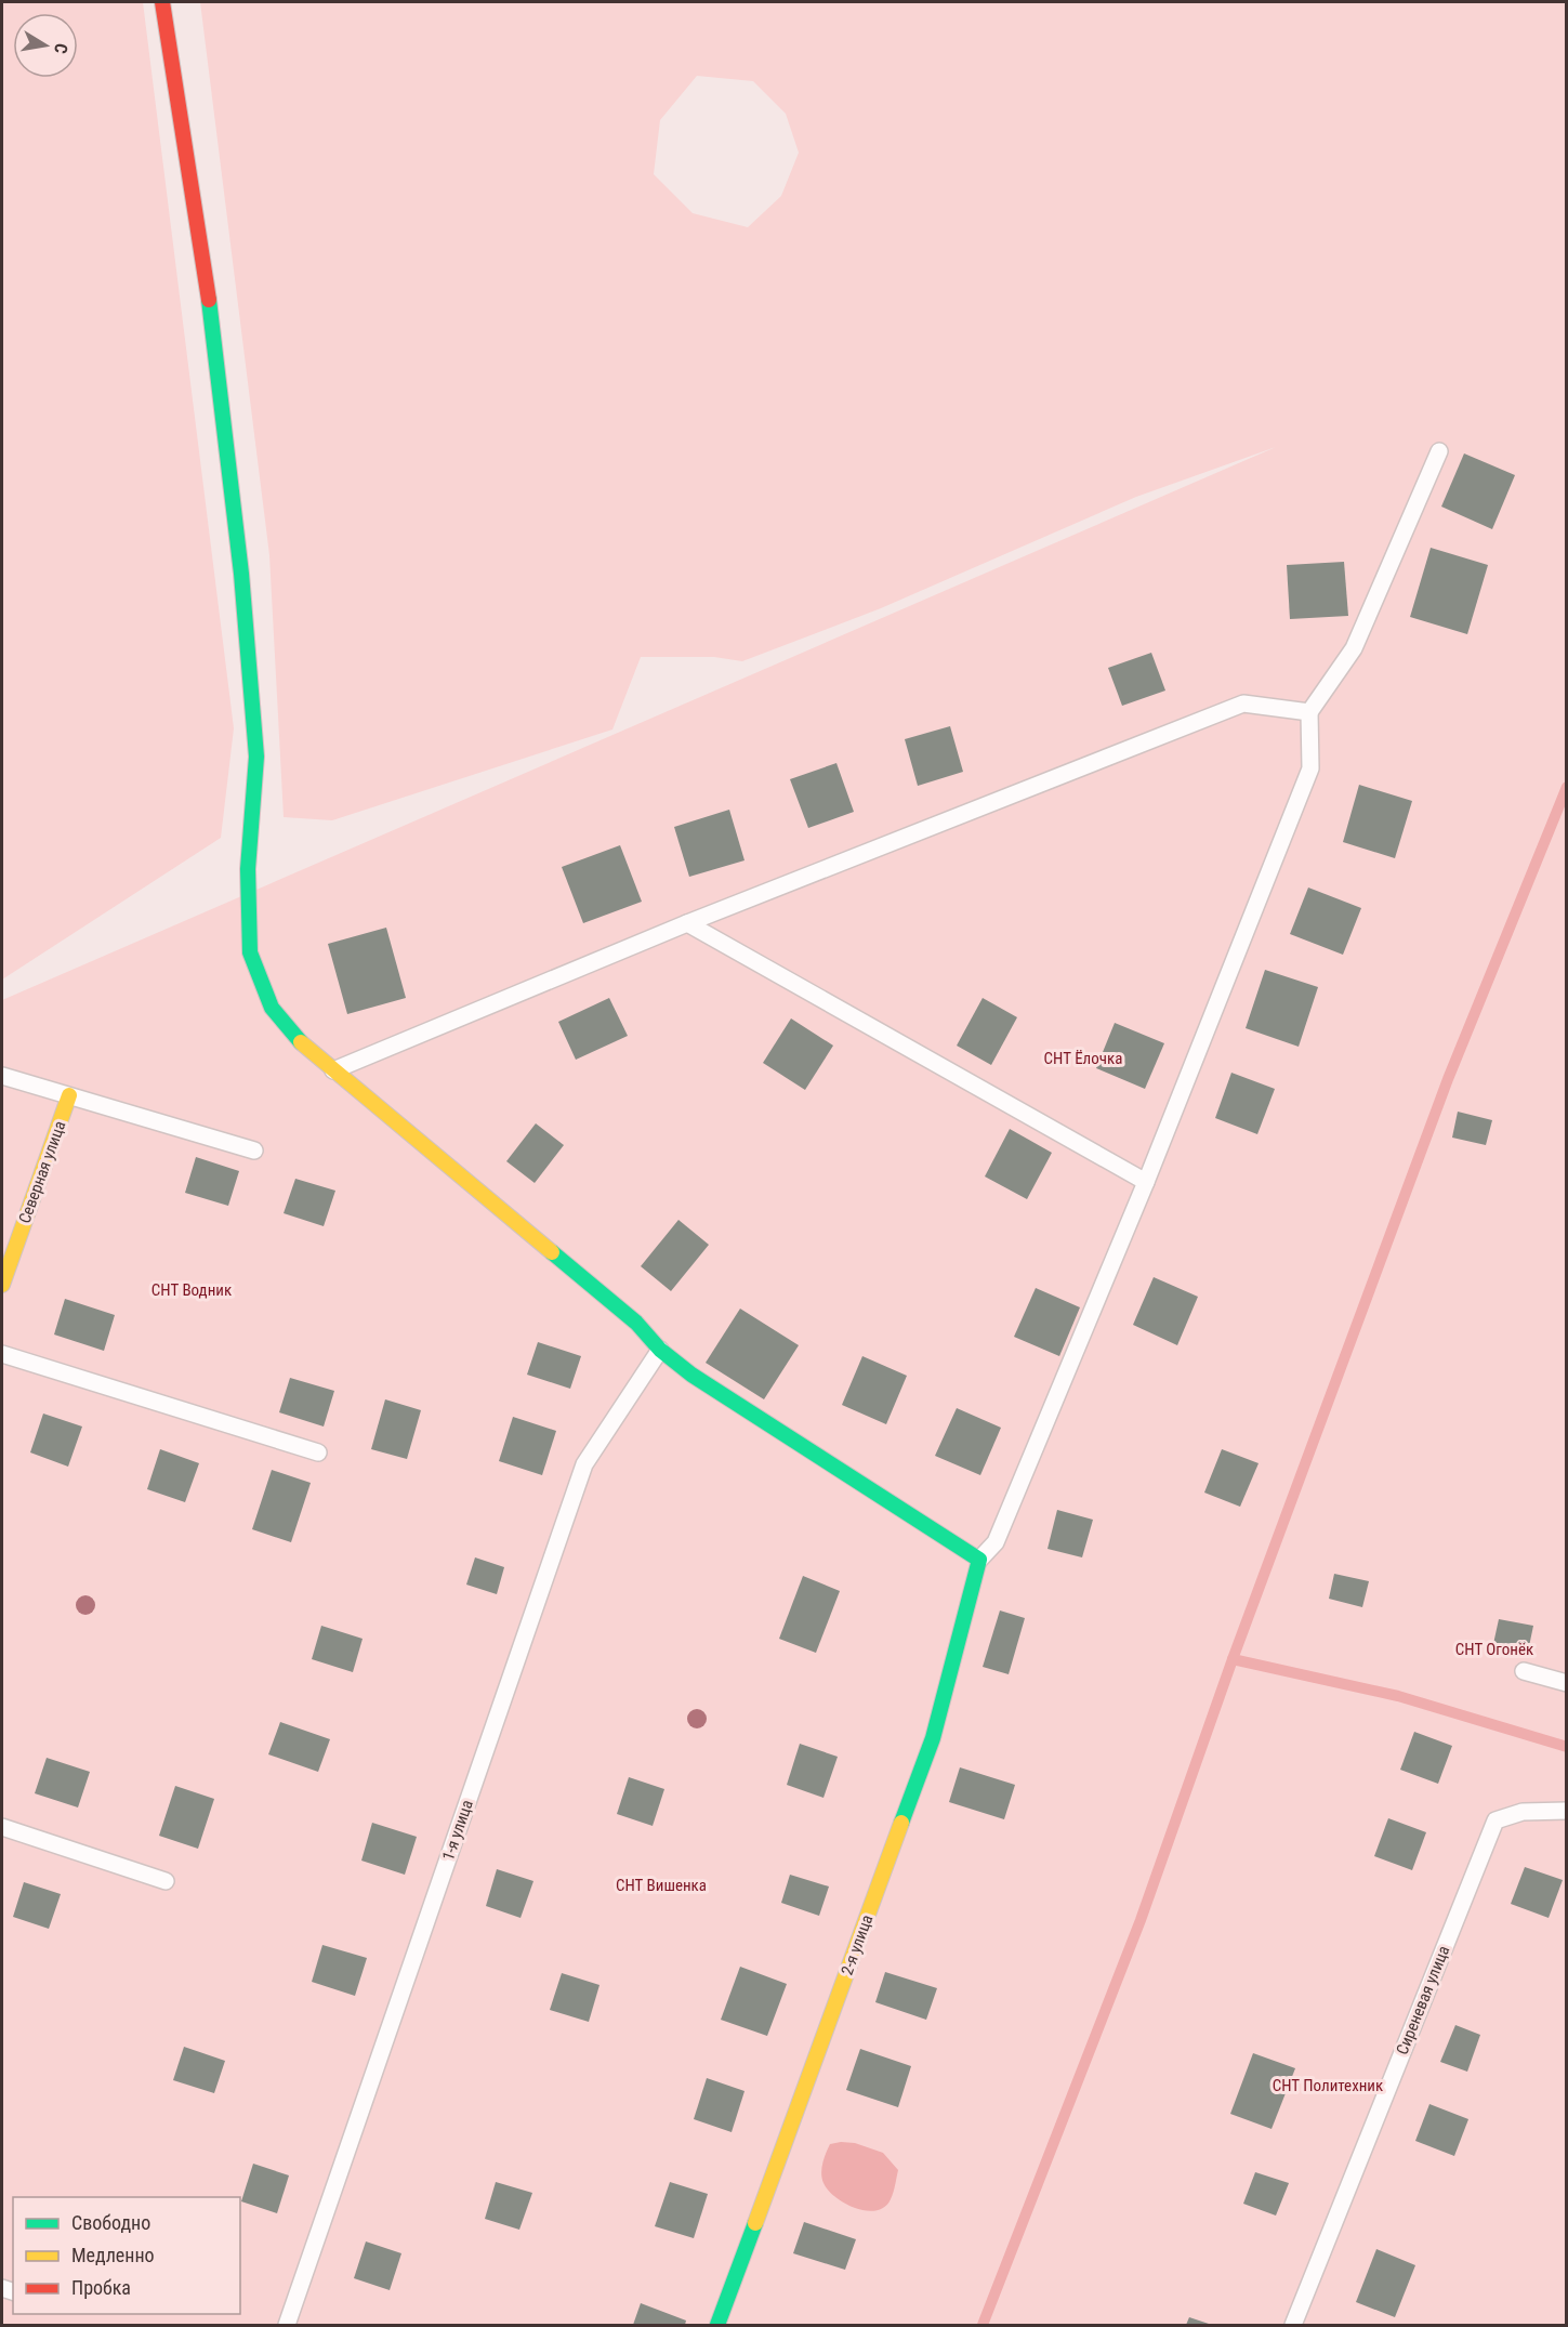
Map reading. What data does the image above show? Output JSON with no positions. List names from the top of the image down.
{
  "streets": {
    "street": ["Северная улица", "2-я улица"],
    "lane": ["1-я улица", "Сиреневая улица"]
  },
  "parks": [
    "СНТ Ёлочка",
    "СНТ Водник",
    "СНТ Огонёк",
    "СНТ Вишенка",
    "СНТ Политехник"
  ],
  "legend": ["Свободно", "Медленно", "Пробка"],
  "north": "right"
}
